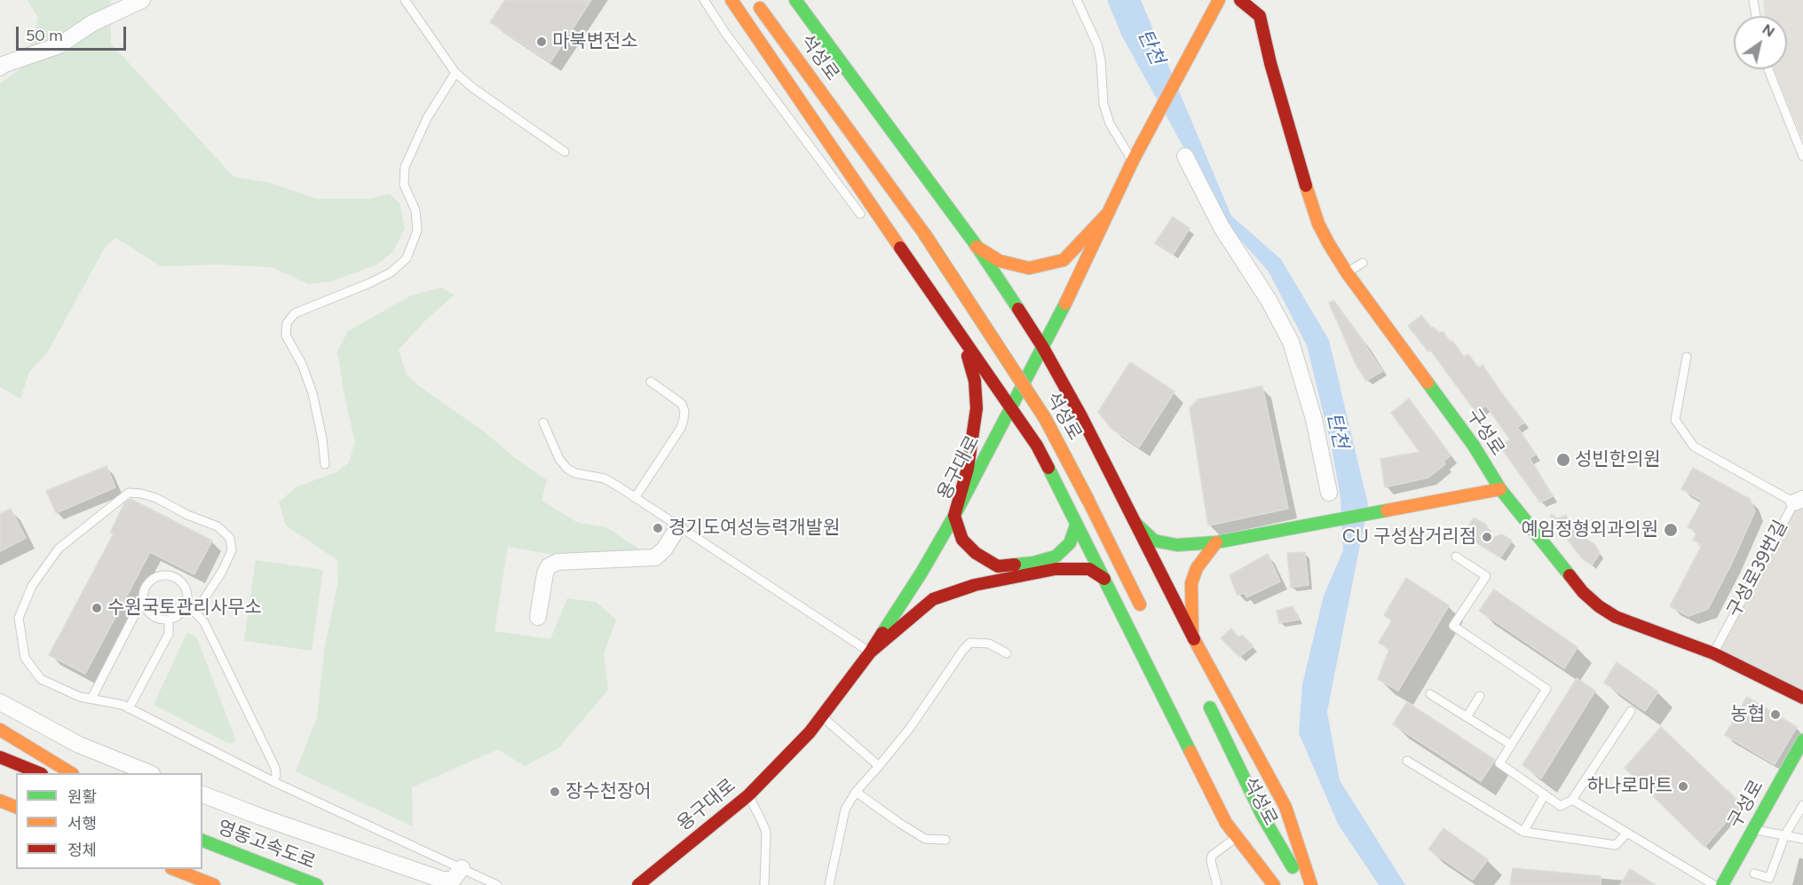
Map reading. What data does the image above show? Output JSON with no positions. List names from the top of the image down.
{
  "streets": {
    "main road": [
      "석성로",
      "구성로",
      "용구대로",
      "영동고속도로"
    ],
    "lane": ["구성로39번길"]
  },
  "crossings": [
    ["구성로", "구성로39번길"]
  ],
  "water": ["탄천"],
  "places": [
    "마북변전소",
    "성빈한의원",
    "경기도여성능력개발원",
    "예임정형외과의원",
    "CU 구성삼거리점",
    "수원국토관리사무소",
    "농협",
    "하나로마트",
    "장수천장어"
  ],
  "legend": ["원활", "서행", "정체"],
  "scale_bar": "50 m",
  "north": "top right"
}
